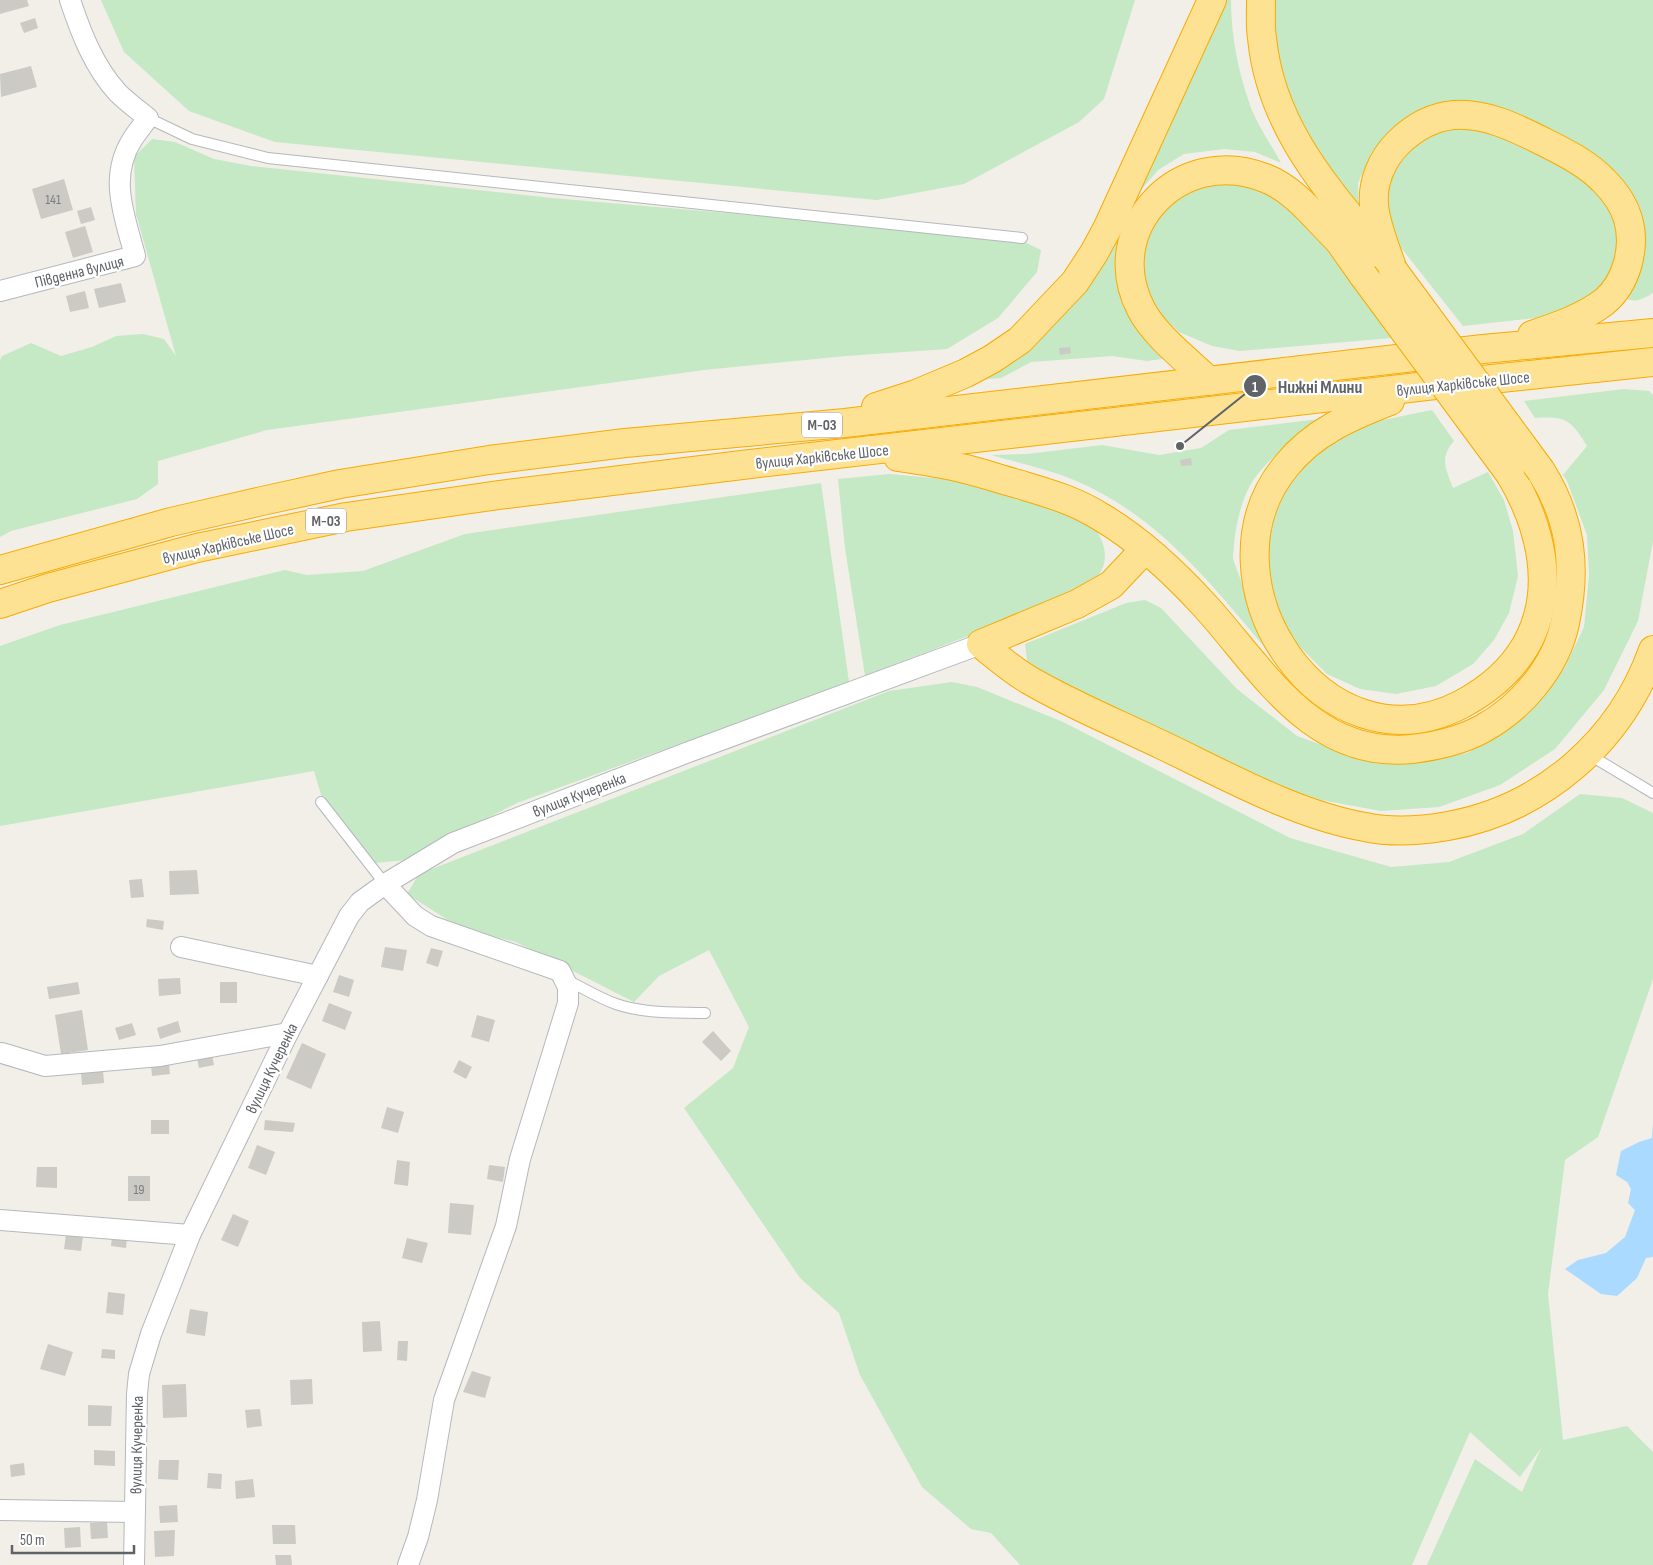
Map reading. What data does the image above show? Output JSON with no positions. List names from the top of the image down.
{
  "streets": {
    "highway": ["вулиця Харківське Шосе", "М-03"],
    "street": ["Південна вулиця", "вулиця Кучеренка"]
  },
  "places": ["Нижні Млини"],
  "house_numbers": ["141", "19"],
  "scale_bar": "50 m"
}
